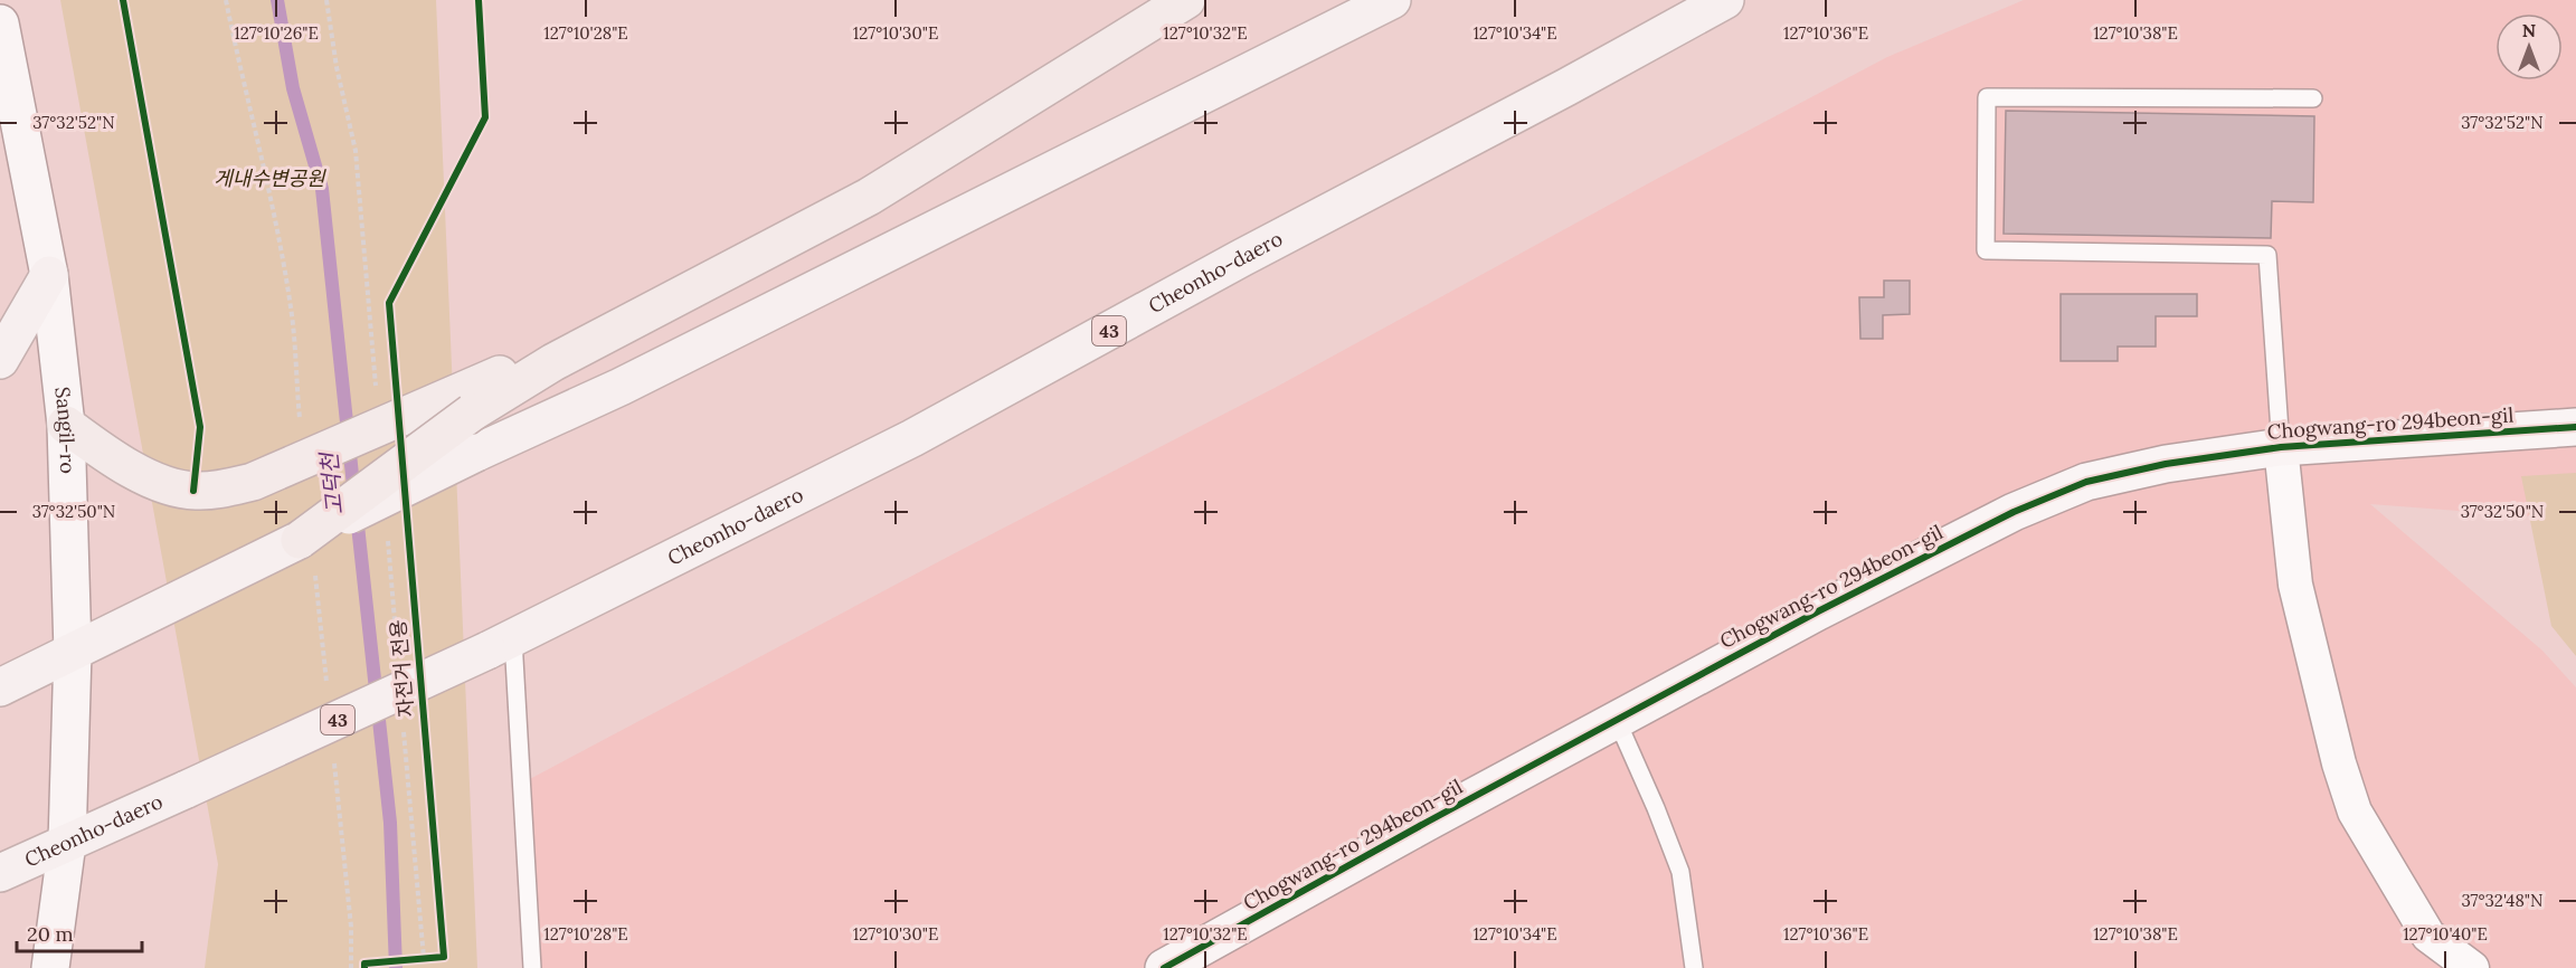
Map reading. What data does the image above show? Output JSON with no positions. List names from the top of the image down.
{
  "streets": {
    "main road": ["Cheonho-daero", "43"],
    "street": ["Chogwang-ro 294beon-gil", "Sangil-ro"],
    "cycle path": ["자전거 전용"]
  },
  "crossings": [
    ["Cheonho-daero", "Sangil-ro"]
  ],
  "water": ["고덕천"],
  "parks": ["게내수변공원"],
  "scale_bar": "20 m",
  "north": "top",
  "coordinates": [
    "127°10'26\"E",
    "127°10'28\"E",
    "127°10'30\"E",
    "127°10'32\"E",
    "127°10'34\"E",
    "127°10'36\"E",
    "127°10'38\"E",
    "37°32'52\"N",
    "37°32'50\"N",
    "37°32'48\"N",
    "127°10'40\"E"
  ]
}
